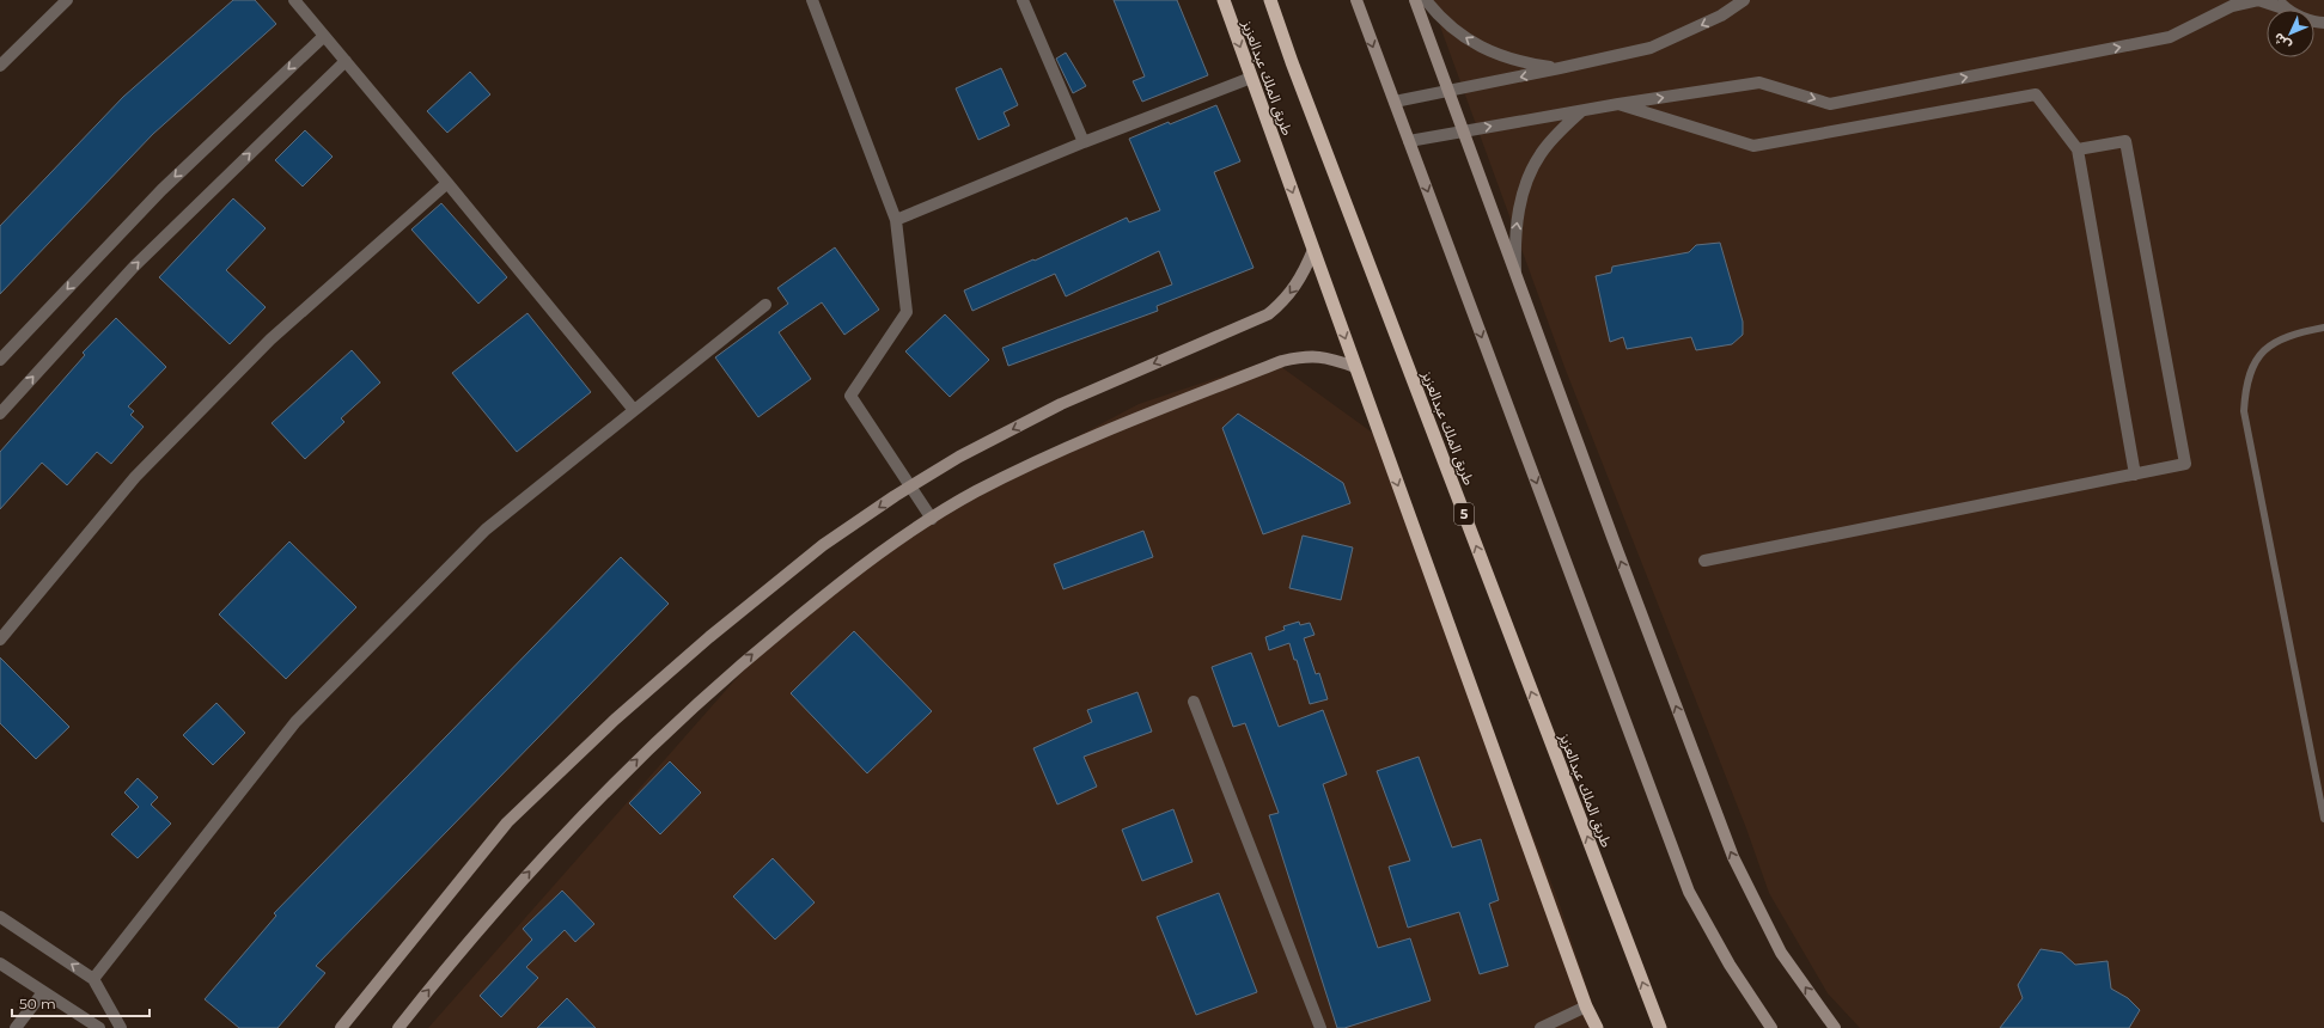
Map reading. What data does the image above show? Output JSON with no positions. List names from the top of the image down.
{
  "streets": {
    "highway": ["طريق الملك عبدالعزيز", "5"]
  },
  "scale_bar": "50 m",
  "north": "bottom left"
}
